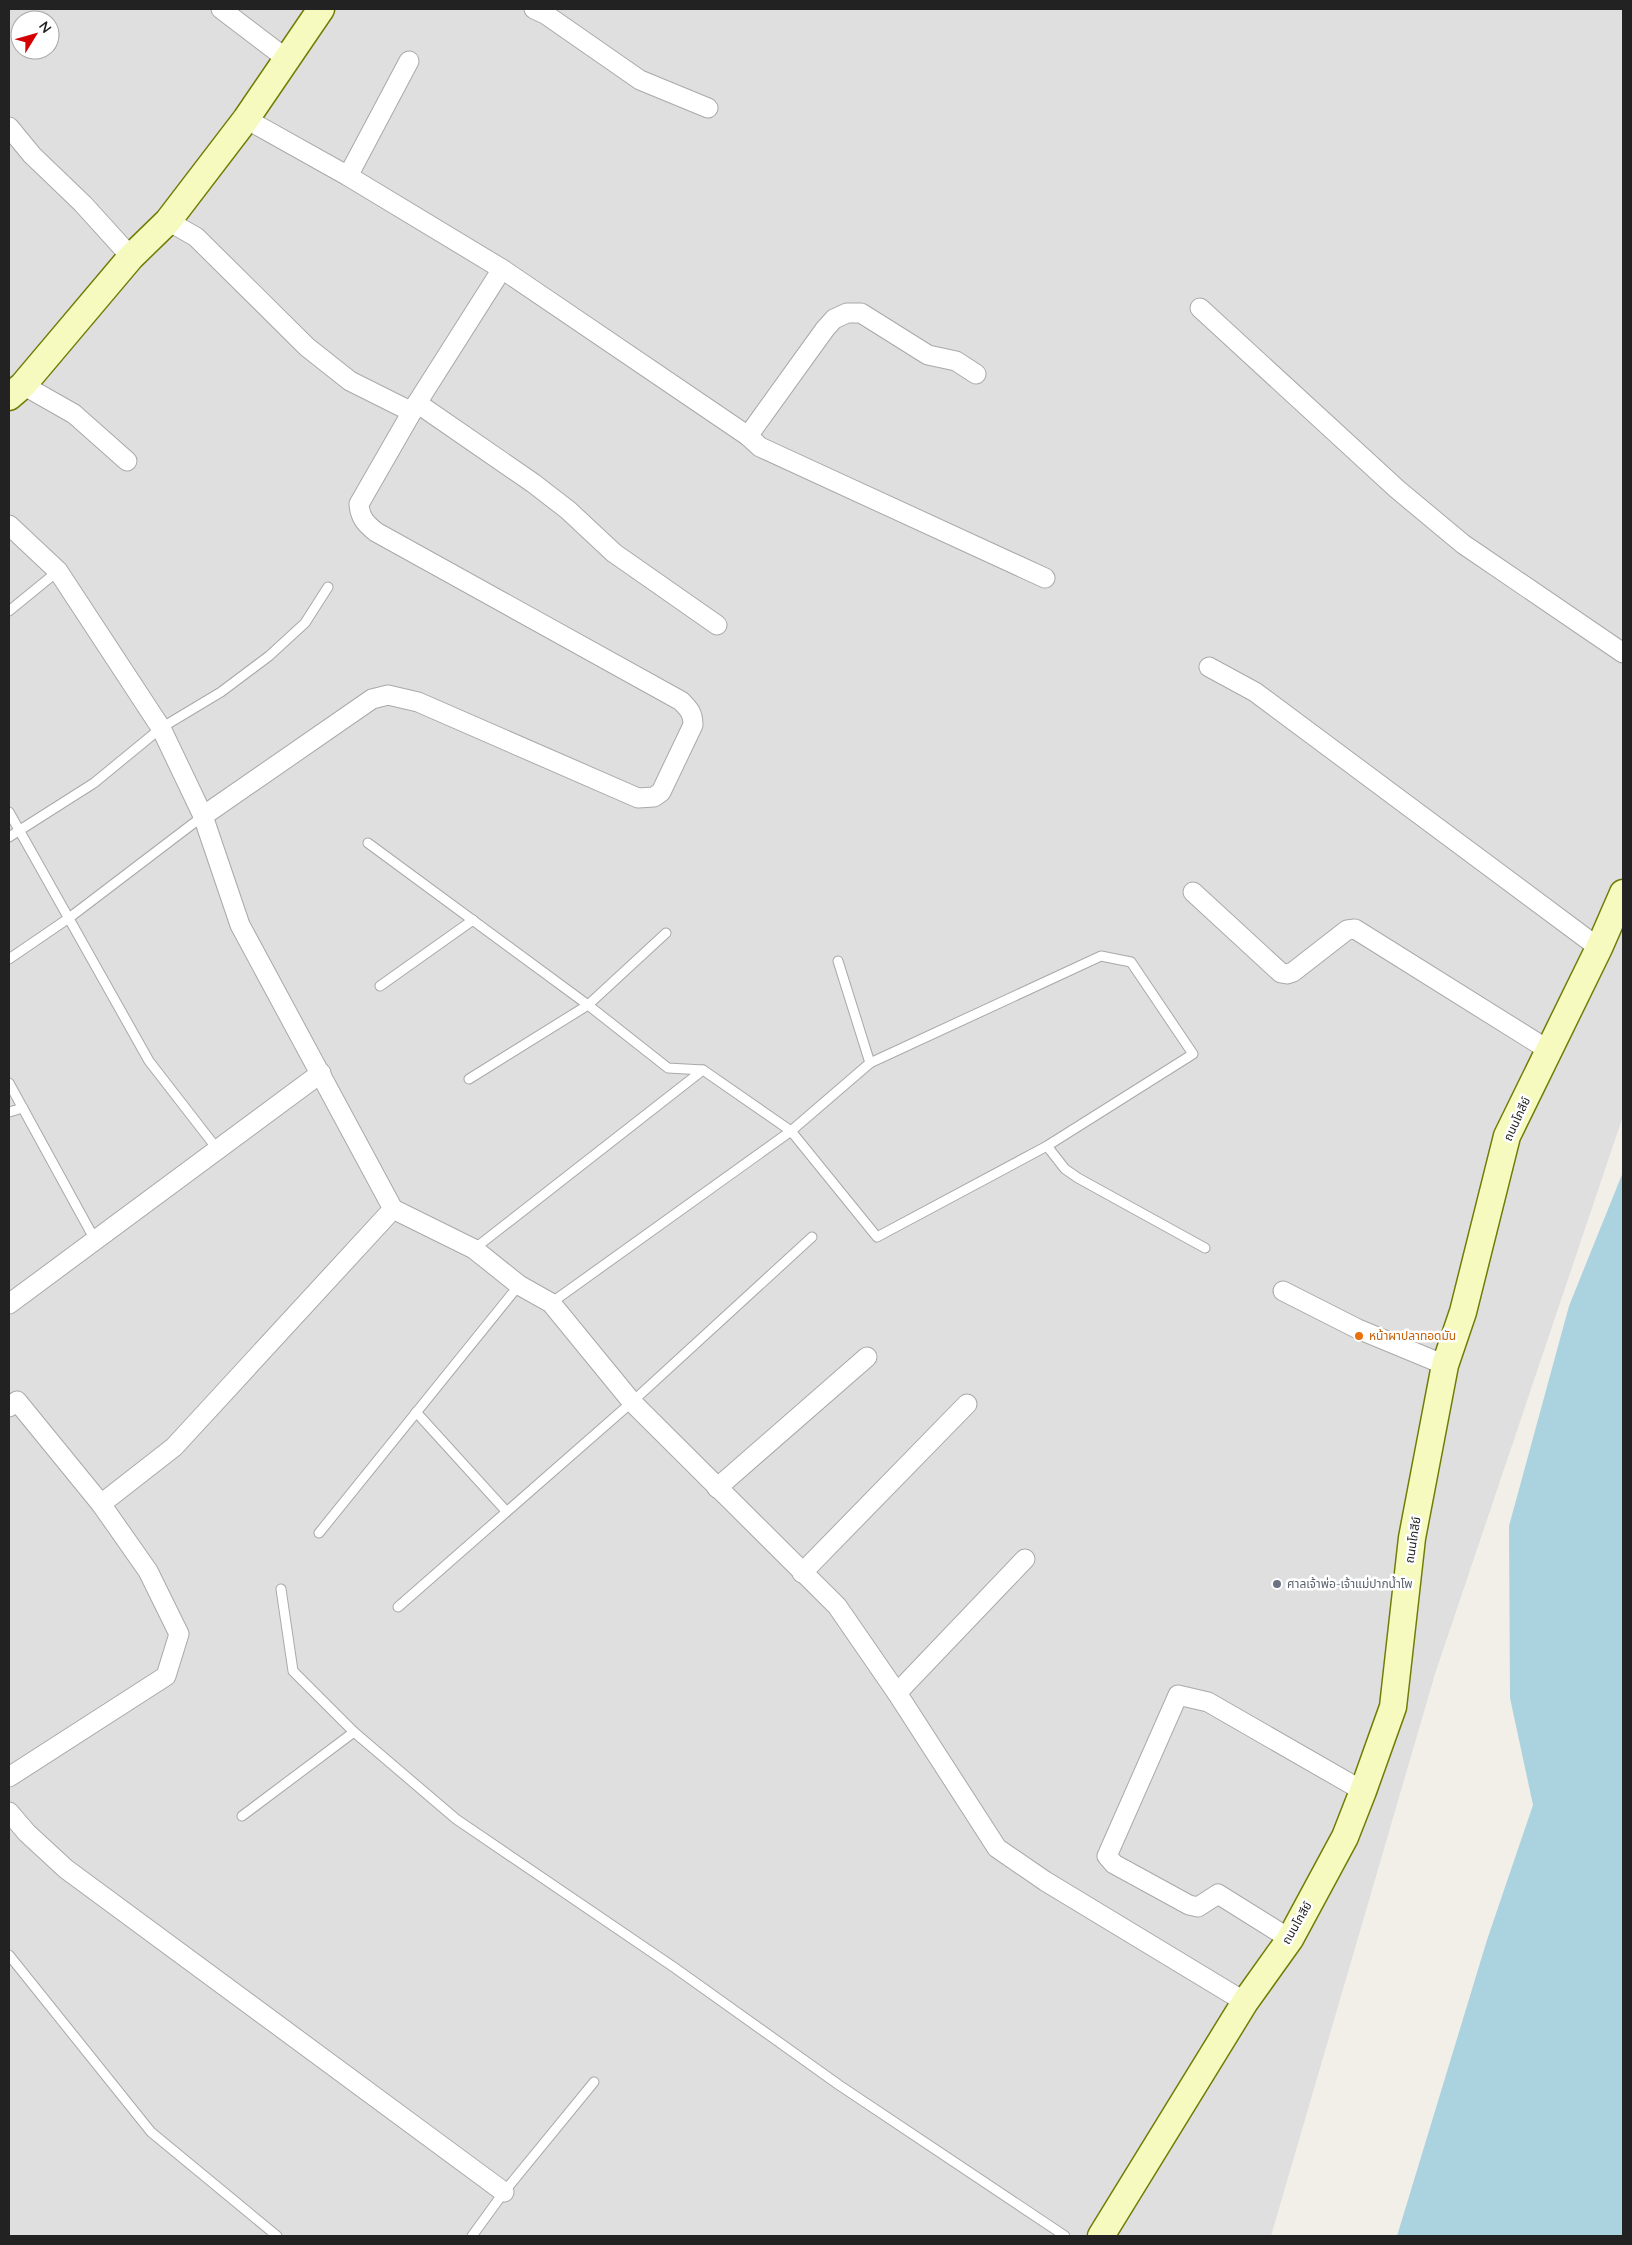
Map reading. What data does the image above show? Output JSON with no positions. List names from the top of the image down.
{
  "streets": {
    "street": ["ถนนโกสีย์"]
  },
  "places": ["หน้าผาปลาทอดมัน", "ศาลเจ้าพ่อ-เจ้าแม่ปากน้ำโพ"],
  "north": "top right"
}
